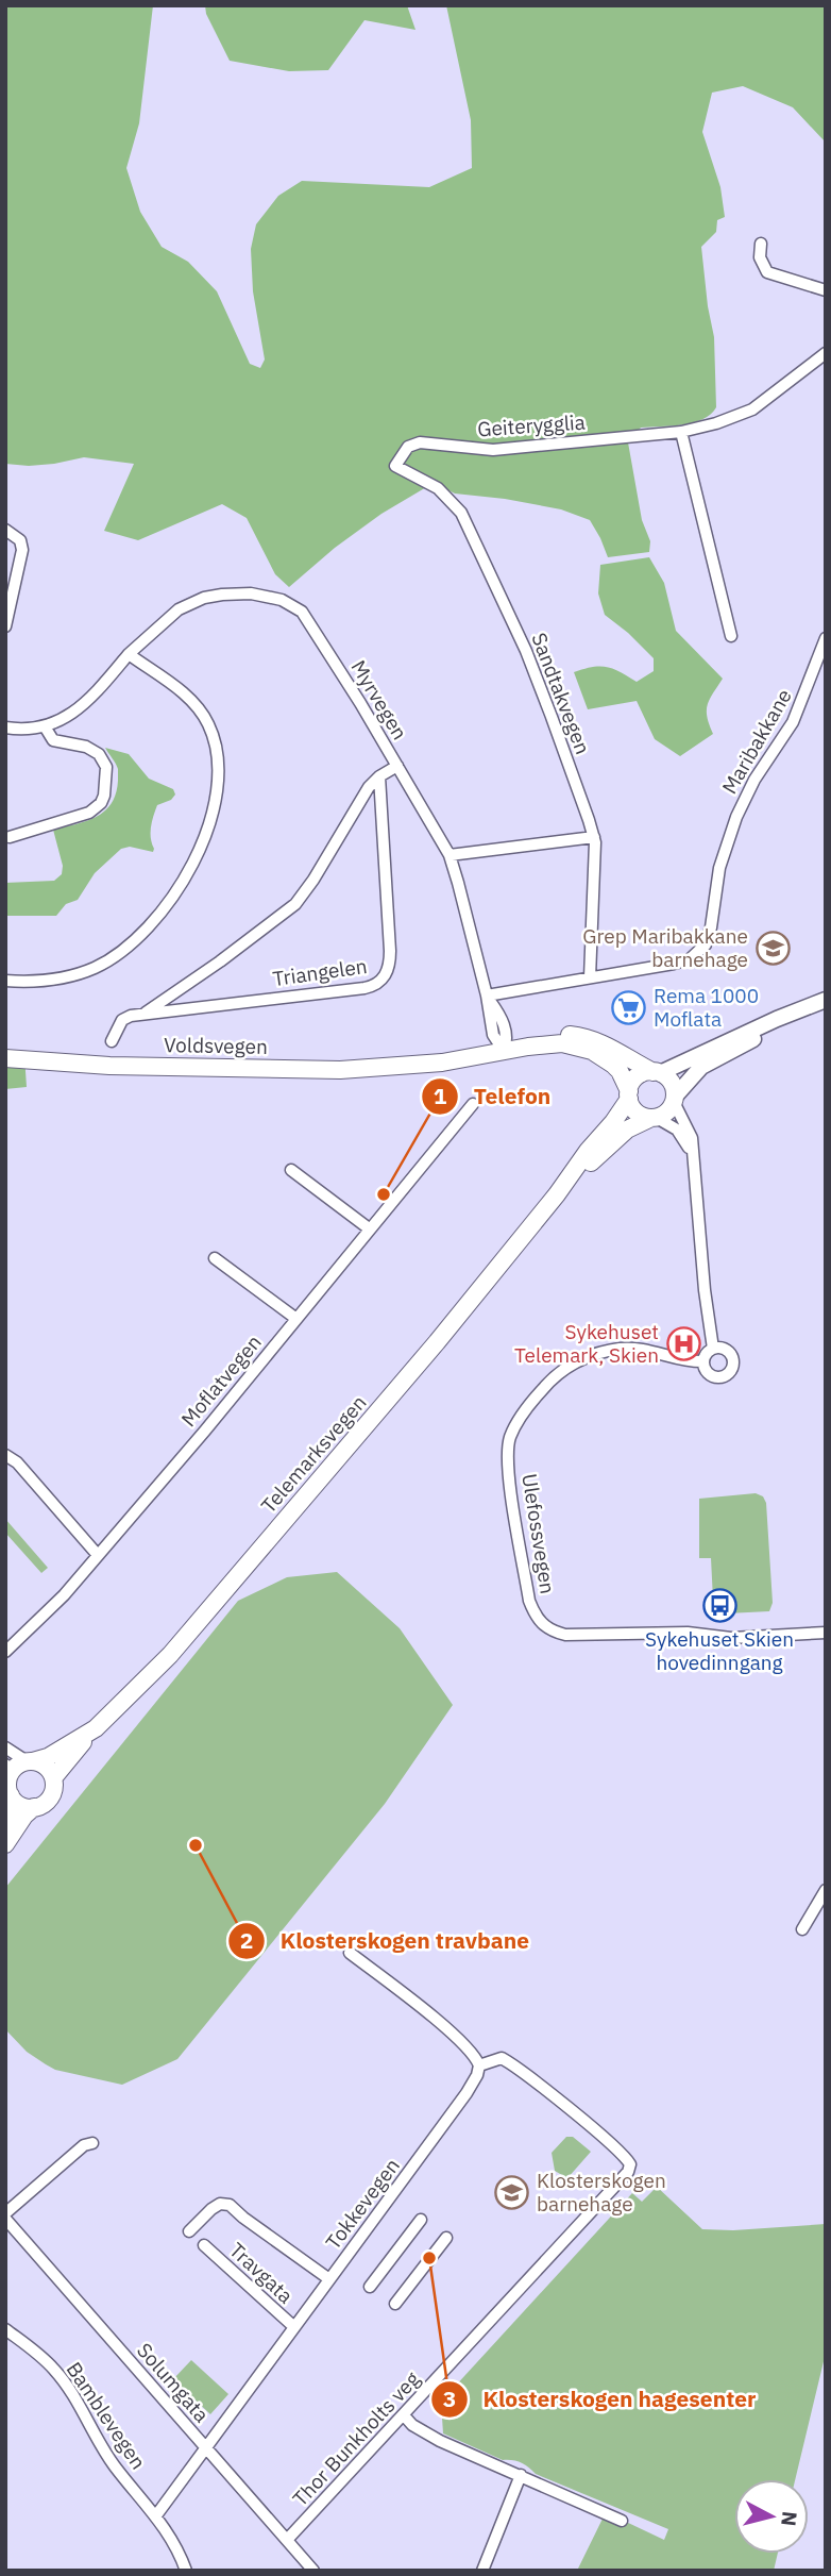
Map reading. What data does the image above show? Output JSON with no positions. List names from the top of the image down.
{
  "streets": {
    "highway": ["Voldsvegen", "Telemarksvegen"],
    "street": [
      "Geiterygglia",
      "Sandtakvegen",
      "Myrvegen",
      "Maribakkane",
      "Triangelen",
      "Moflatvegen",
      "Ulefossvegen",
      "Tokkevegen",
      "Travgata",
      "Solumgata",
      "Bamblevegen",
      "Thor Bunkholts veg"
    ]
  },
  "crossings": [
    ["Geiterygglia", "Sandtakvegen"],
    ["Sandtakvegen", "Maribakkane"],
    ["Myrvegen", "Maribakkane"],
    ["Myrvegen", "Triangelen"],
    ["Myrvegen", "Voldsvegen"],
    ["Voldsvegen", "Telemarksvegen"],
    ["Tokkevegen", "Travgata"],
    ["Tokkevegen", "Solumgata"],
    ["Tokkevegen", "Bamblevegen"],
    ["Tokkevegen", "Thor Bunkholts veg"],
    ["Solumgata", "Thor Bunkholts veg"]
  ],
  "places": {
    "school or university": ["Grep Maribakkane barnehage", "Klosterskogen barnehage"],
    "supermarket": ["Rema 1000 Moflata"],
    "other": ["Telefon", "Klosterskogen travbane", "Klosterskogen hagesenter"],
    "hospital": ["Sykehuset Telemark, Skien"],
    "bus stop": ["Sykehuset Skien hovedinngang"]
  },
  "north": "right"
}
